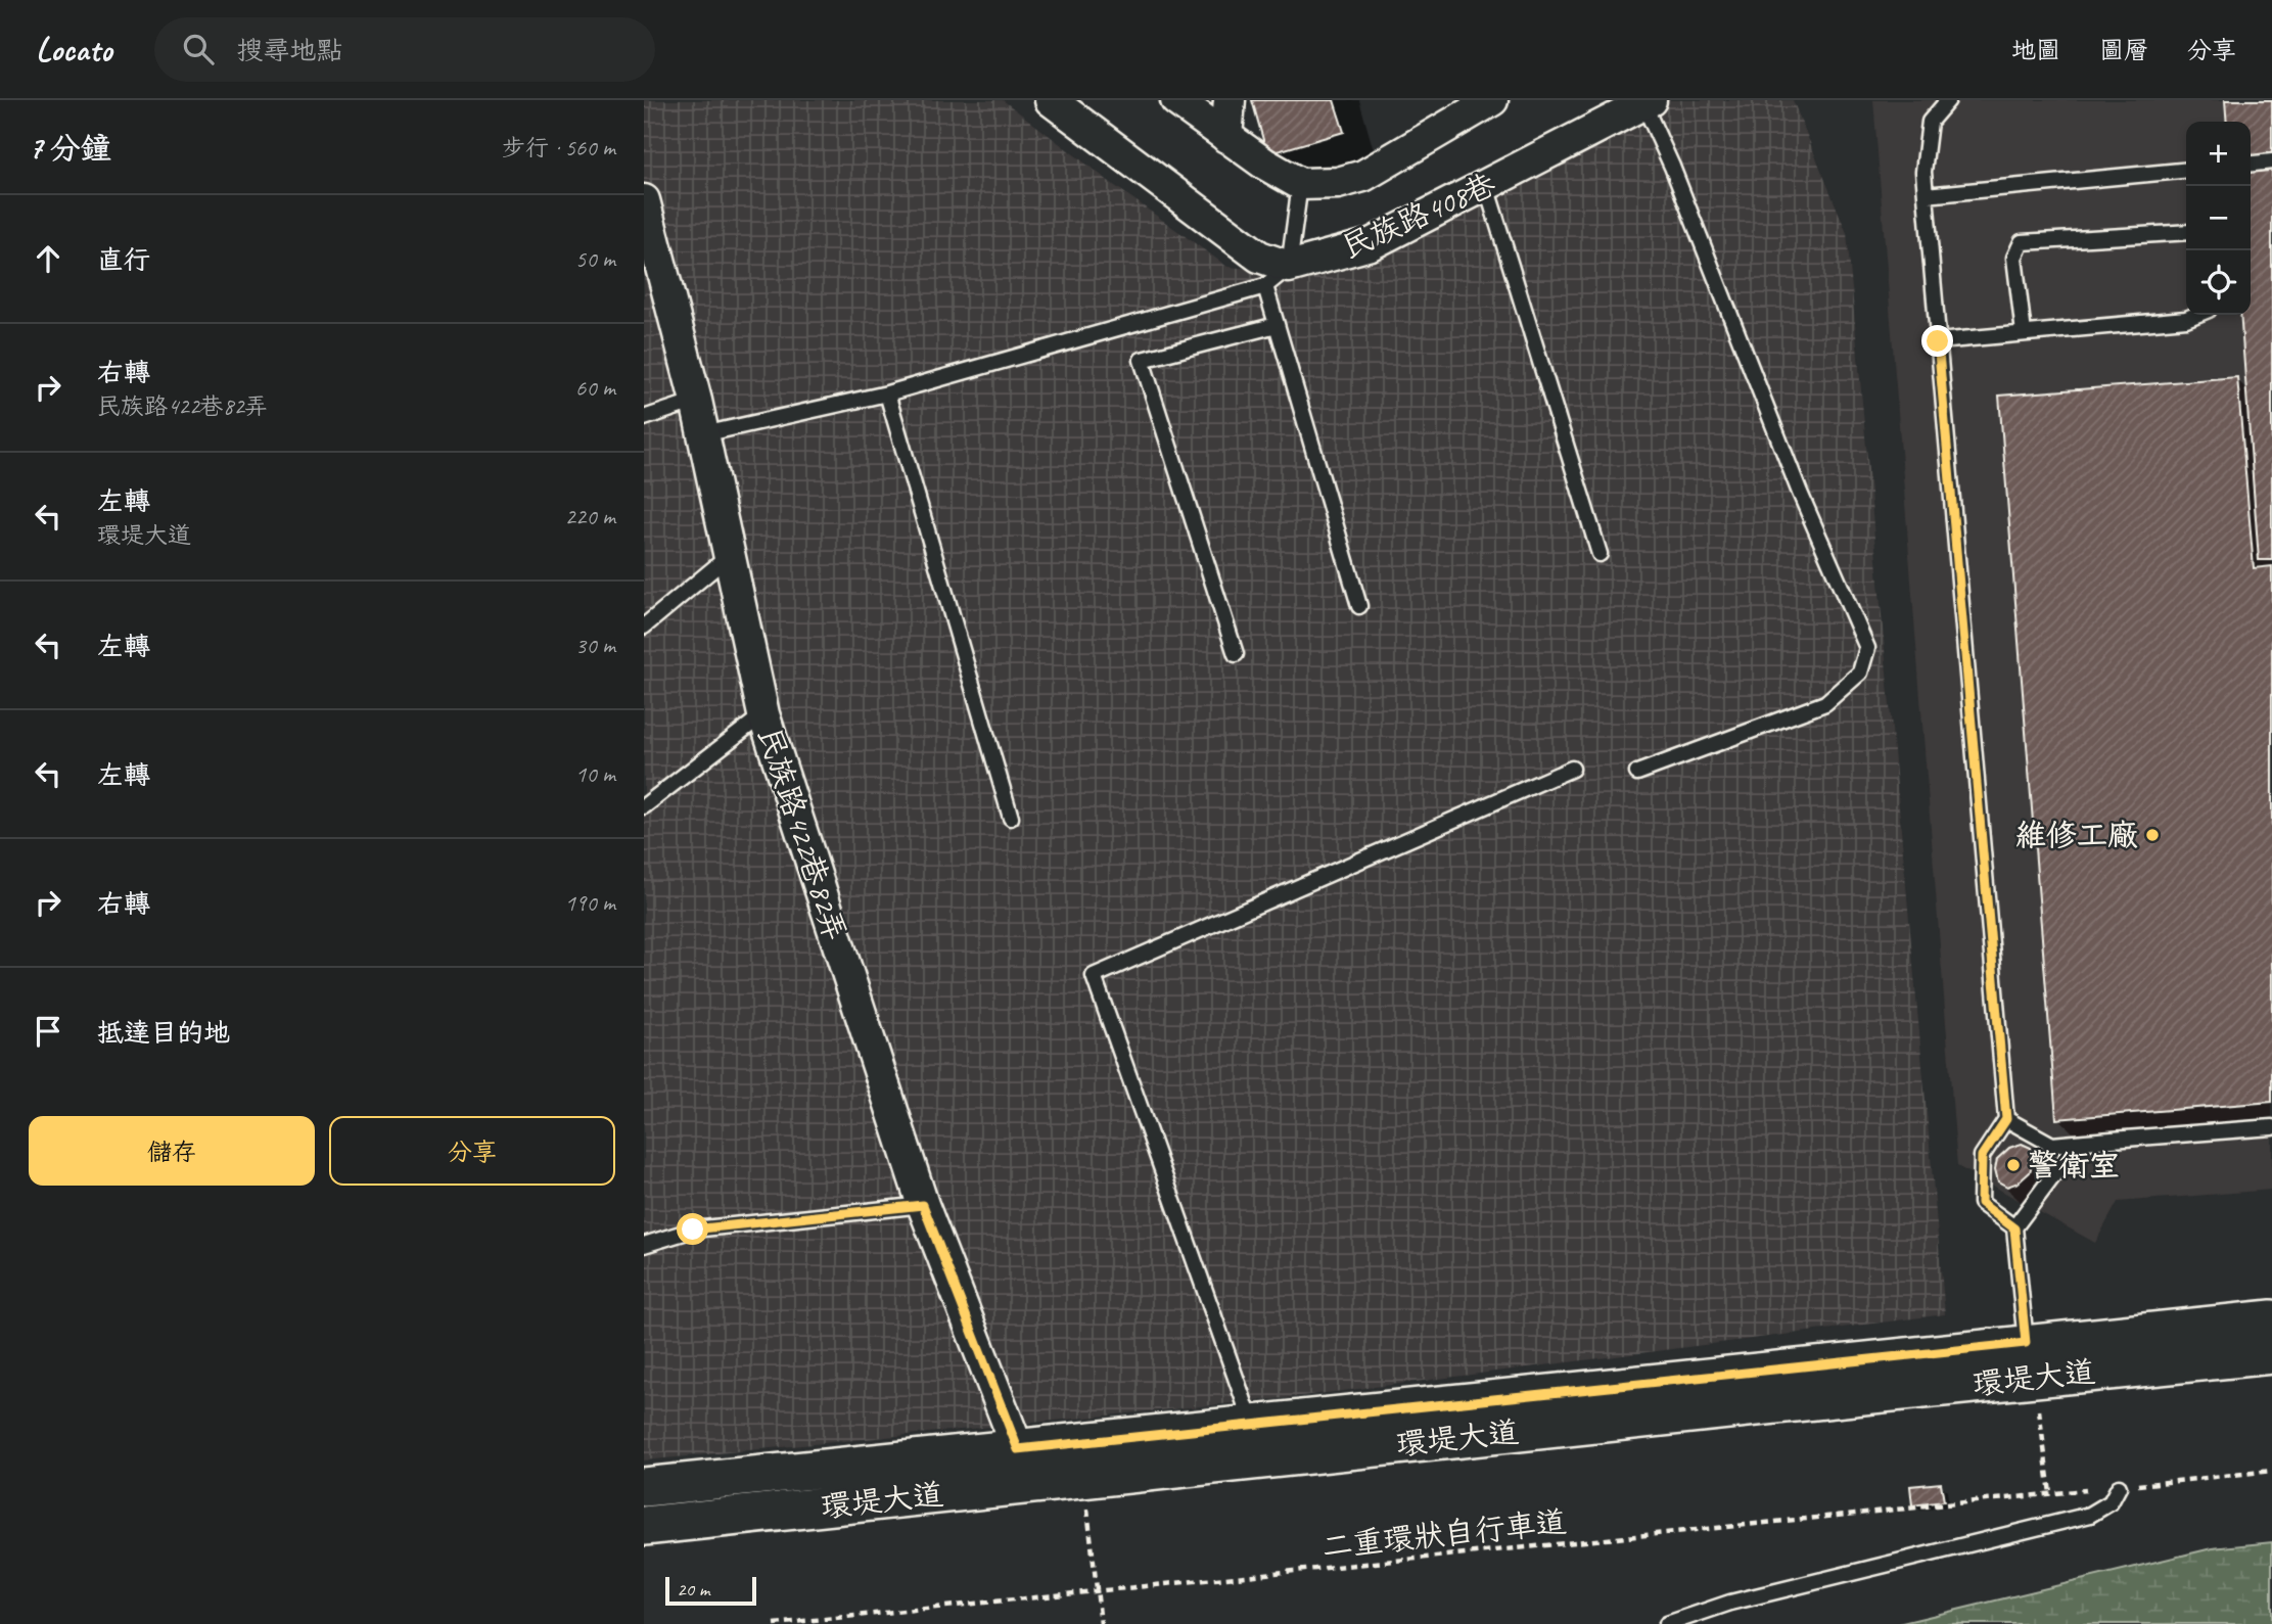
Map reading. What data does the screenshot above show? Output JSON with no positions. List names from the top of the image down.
{
  "streets": {
    "street": ["民族路408巷", "民族路422巷82弄", "環堤大道"],
    "path": ["二重環狀自行車道"]
  },
  "crossings": [
    ["民族路422巷82弄", "環堤大道"]
  ],
  "places": ["維修工廠", "警衛室"],
  "scale_bar": "20 m",
  "page": {
    "header": "Locato",
    "search": "搜尋地點",
    "nav": ["地圖", "圖層", "分享"],
    "heading": ["7 分鐘", "步行 · 560 m"],
    "map_buttons": ["+", "−"],
    "list": [
      ["直行", "50 m"],
      ["右轉", "民族路422巷82弄", "60 m"],
      ["左轉", "環堤大道", "220 m"],
      ["左轉", "30 m"],
      ["左轉", "10 m"],
      ["右轉", "190 m"],
      "抵達目的地"
    ],
    "buttons": ["儲存", "分享"],
    "scale": "20 m"
  }
}
